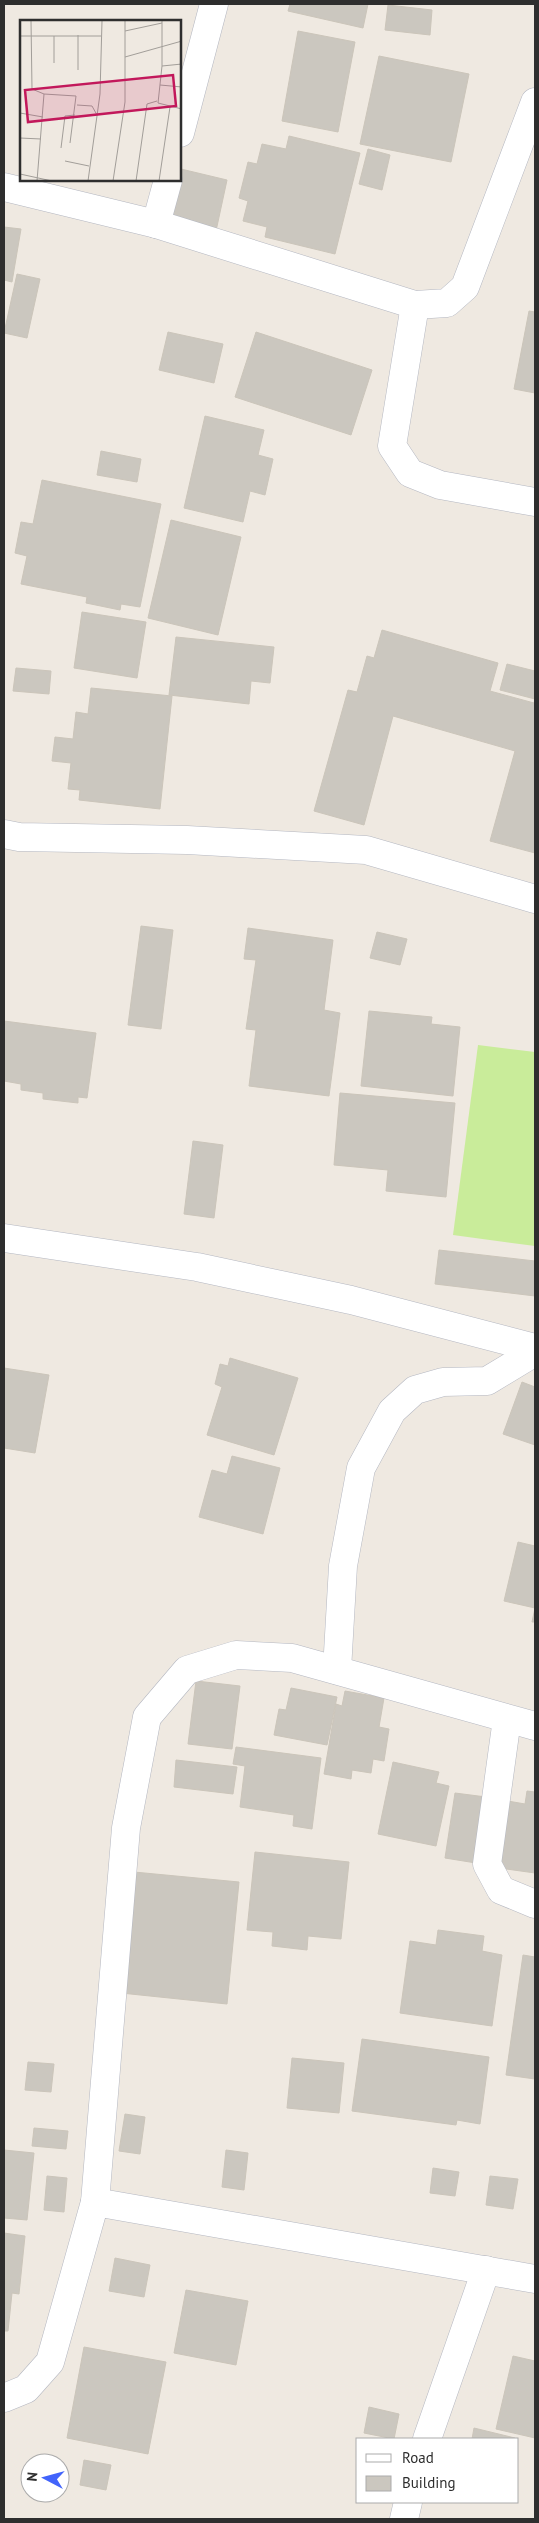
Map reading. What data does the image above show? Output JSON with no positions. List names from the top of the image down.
{
  "legend": ["Road", "Building"],
  "north": "left"
}
